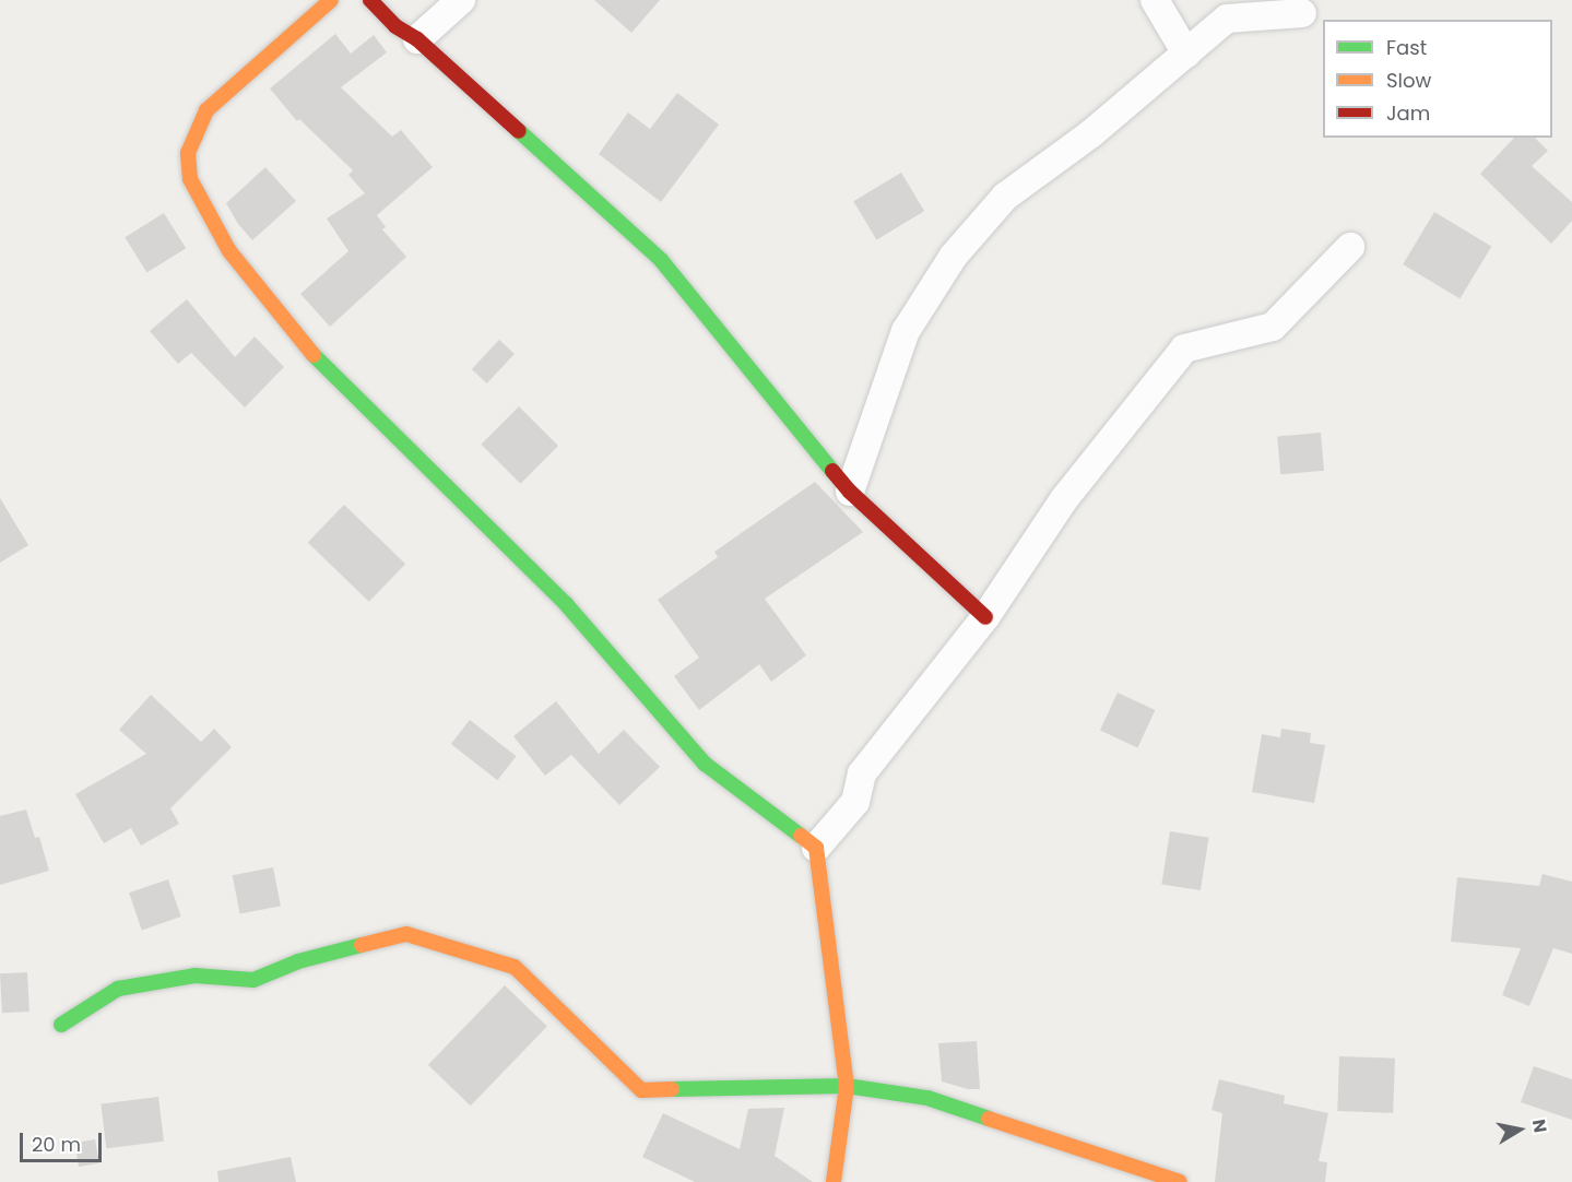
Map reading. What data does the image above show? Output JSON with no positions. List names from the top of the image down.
{
  "legend": ["Fast", "Slow", "Jam"],
  "scale_bar": "20 m",
  "north": "right"
}
